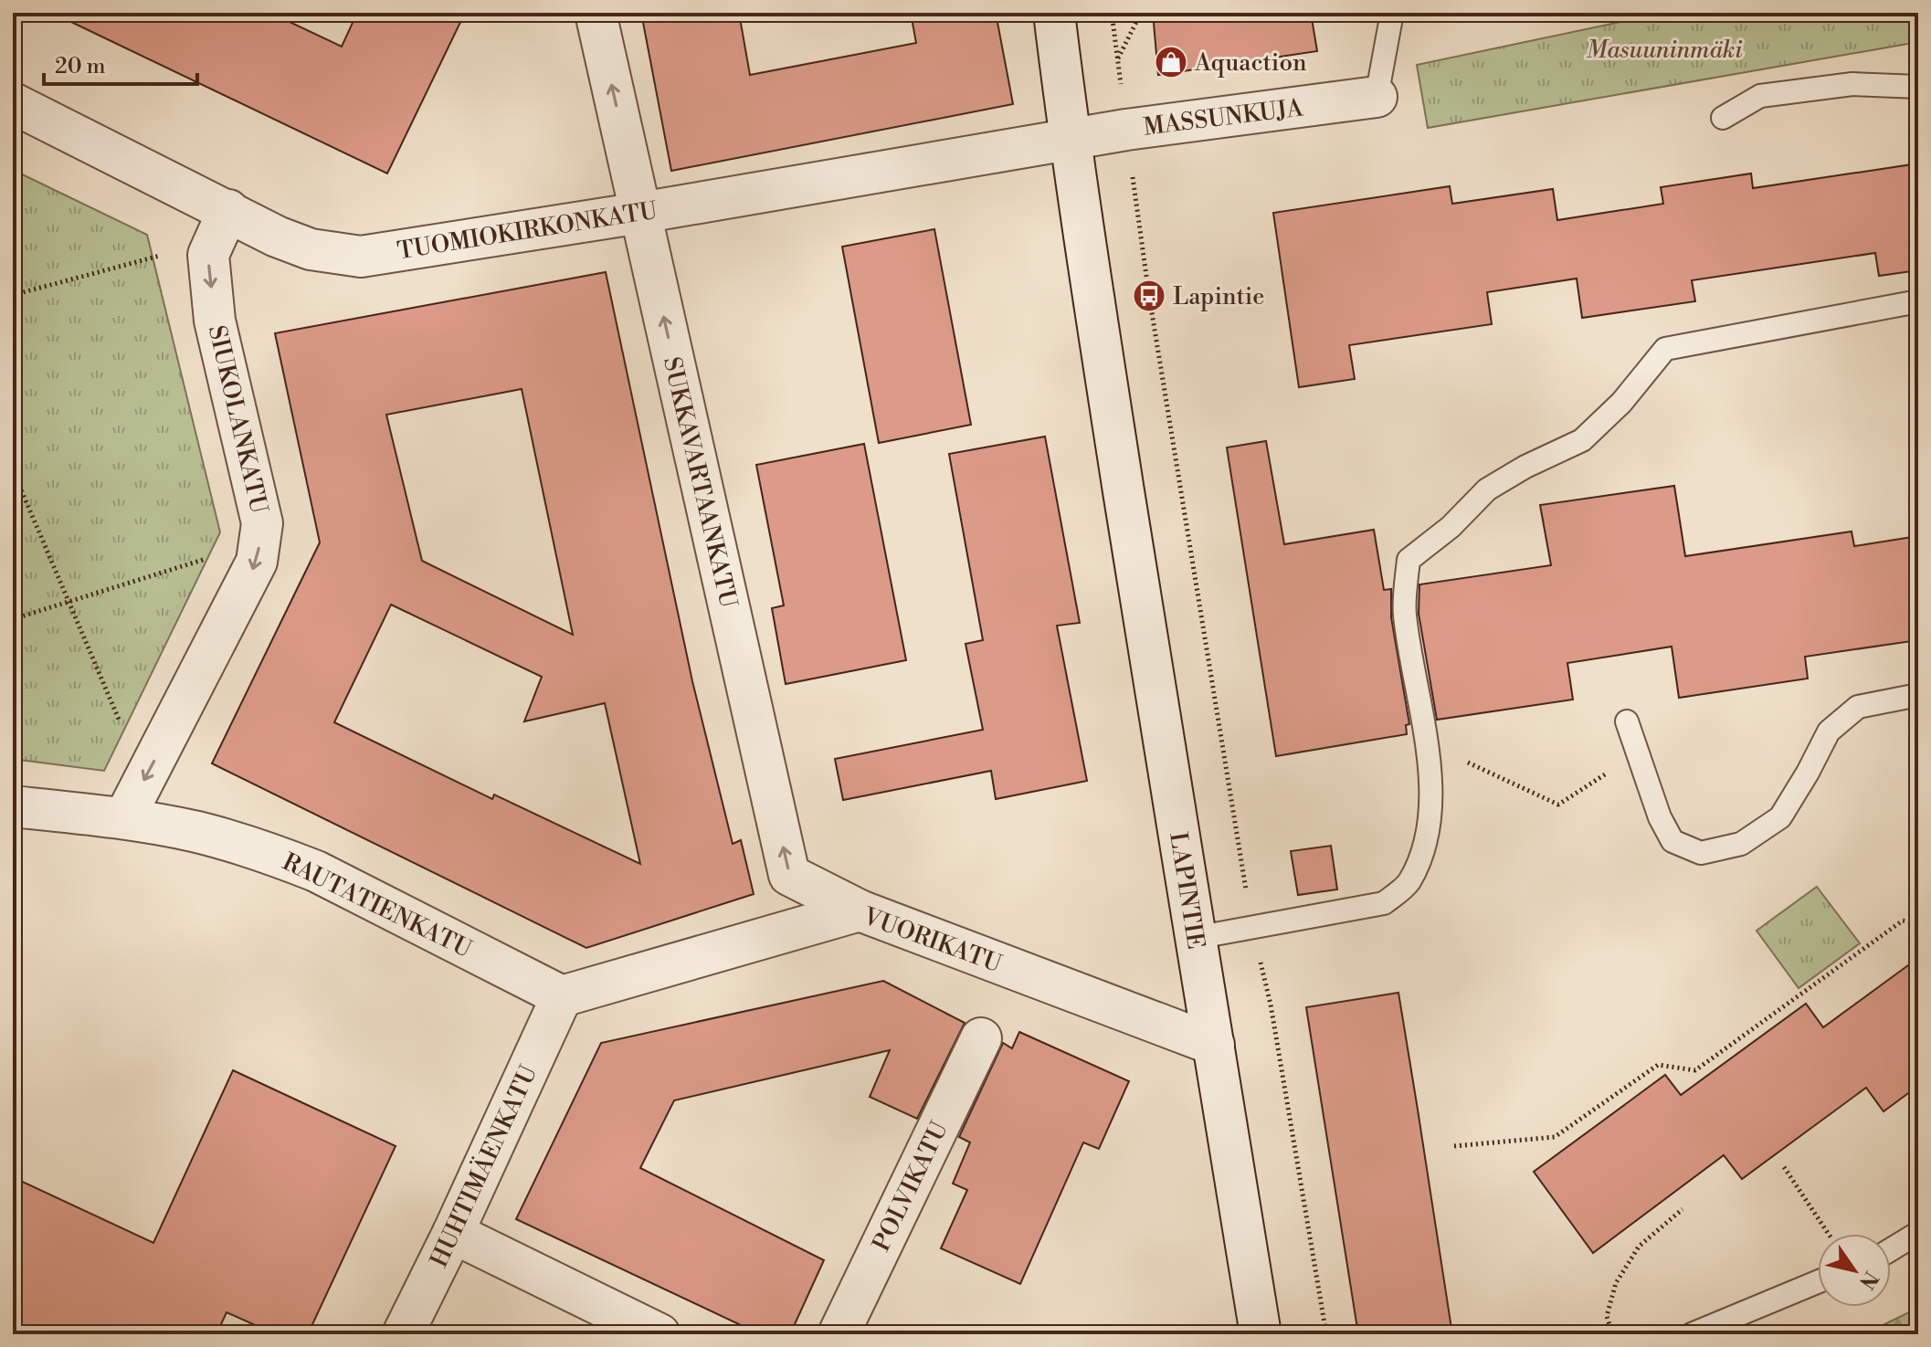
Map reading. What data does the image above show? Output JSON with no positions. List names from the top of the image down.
{
  "streets": {
    "street": [
      "MASSUNKUJA",
      "TUOMIOKIRKONKATU",
      "SIUKOLANKATU",
      "SUKKAVARTAANKATU",
      "LAPINTIE",
      "RAUTATIENKATU",
      "VUORIKATU",
      "HUHTIMÄENKATU",
      "POLVIKATU"
    ]
  },
  "crossings": [
    ["MASSUNKUJA", "TUOMIOKIRKONKATU"],
    ["MASSUNKUJA", "LAPINTIE"],
    ["TUOMIOKIRKONKATU", "SIUKOLANKATU"],
    ["TUOMIOKIRKONKATU", "SUKKAVARTAANKATU"],
    ["TUOMIOKIRKONKATU", "LAPINTIE"],
    ["SIUKOLANKATU", "RAUTATIENKATU"],
    ["SUKKAVARTAANKATU", "VUORIKATU"],
    ["LAPINTIE", "VUORIKATU"],
    ["RAUTATIENKATU", "VUORIKATU"],
    ["RAUTATIENKATU", "HUHTIMÄENKATU"],
    ["VUORIKATU", "HUHTIMÄENKATU"]
  ],
  "one_way": ["SIUKOLANKATU", "SUKKAVARTAANKATU"],
  "parks": ["Masuuninmäki"],
  "places": {
    "shop": ["Aquaction"],
    "bus stop": ["Lapintie"]
  },
  "scale_bar": "20 m",
  "north": "bottom right"
}
